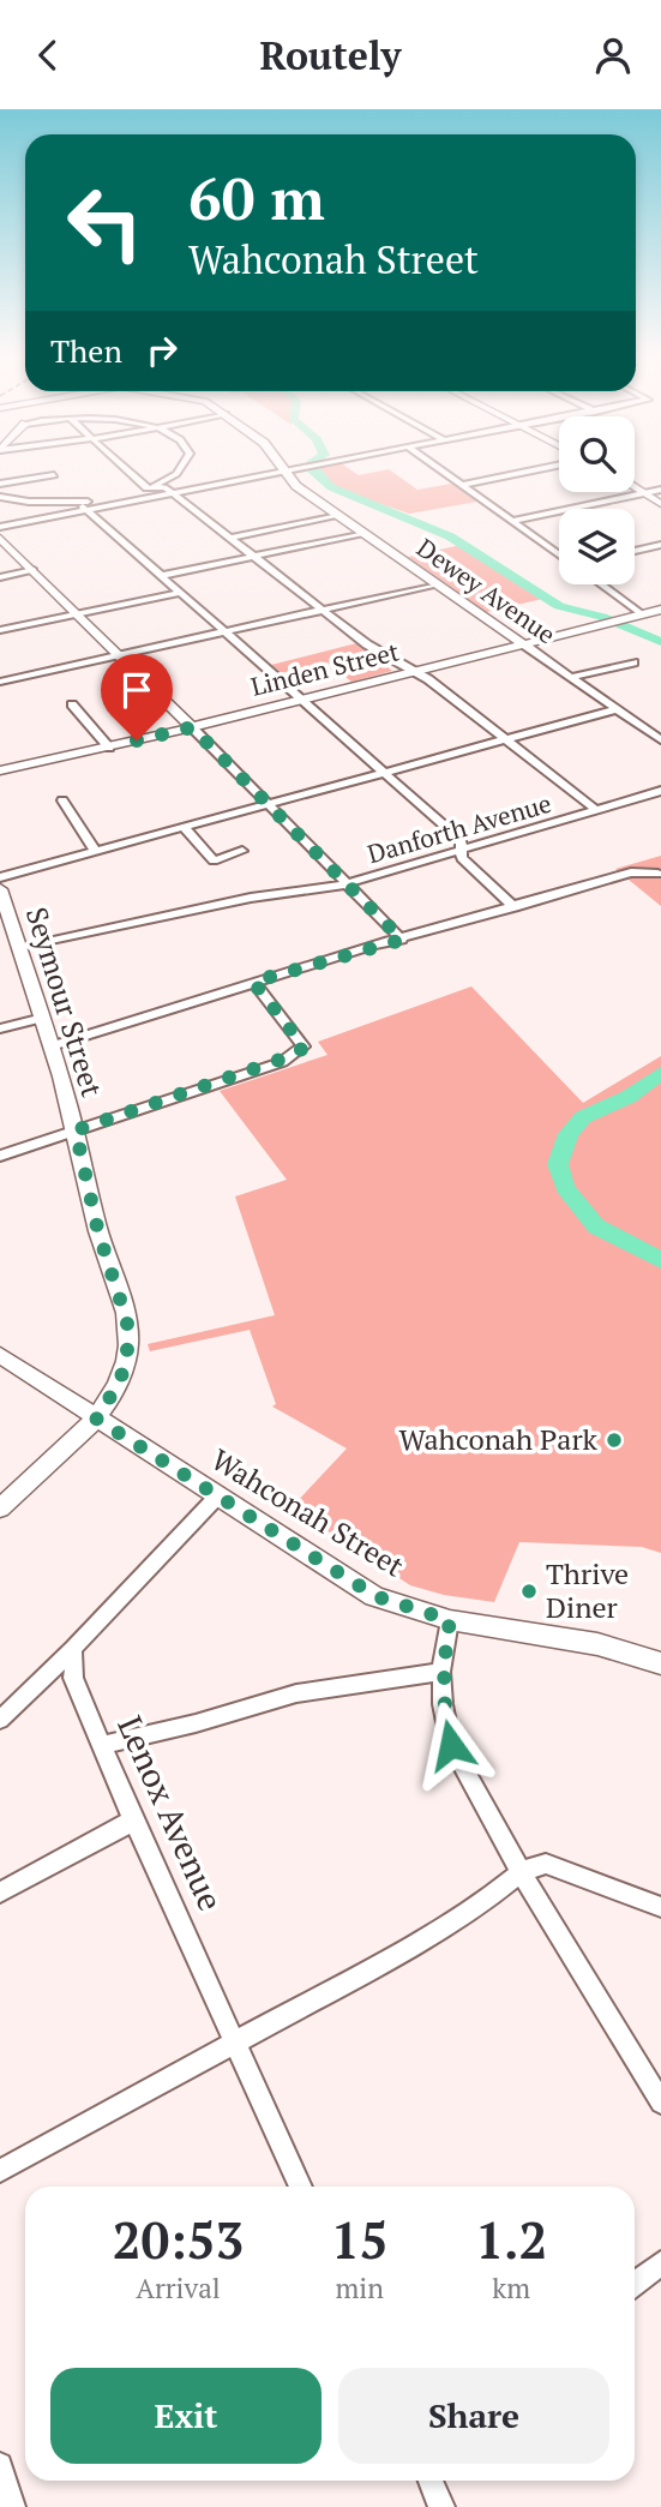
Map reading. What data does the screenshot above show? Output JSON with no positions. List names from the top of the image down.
{
  "streets": {
    "street": [
      "Dewey Avenue",
      "Linden Street",
      "Danforth Avenue",
      "Seymour Street",
      "Wahconah Street",
      "Lenox Avenue"
    ]
  },
  "crossings": [
    ["Dewey Avenue", "Linden Street"],
    ["Danforth Avenue", "Seymour Street"],
    ["Seymour Street", "Wahconah Street"]
  ],
  "places": ["Wahconah Park", "Thrive Diner"],
  "page": {
    "header": "Routely",
    "turn": ["60 m", "Wahconah Street"],
    "then": "Then",
    "eta": [
      "20:53",
      "Arrival",
      "15",
      "min",
      "1.2",
      "km"
    ],
    "buttons": ["Exit", "Share"]
  }
}
